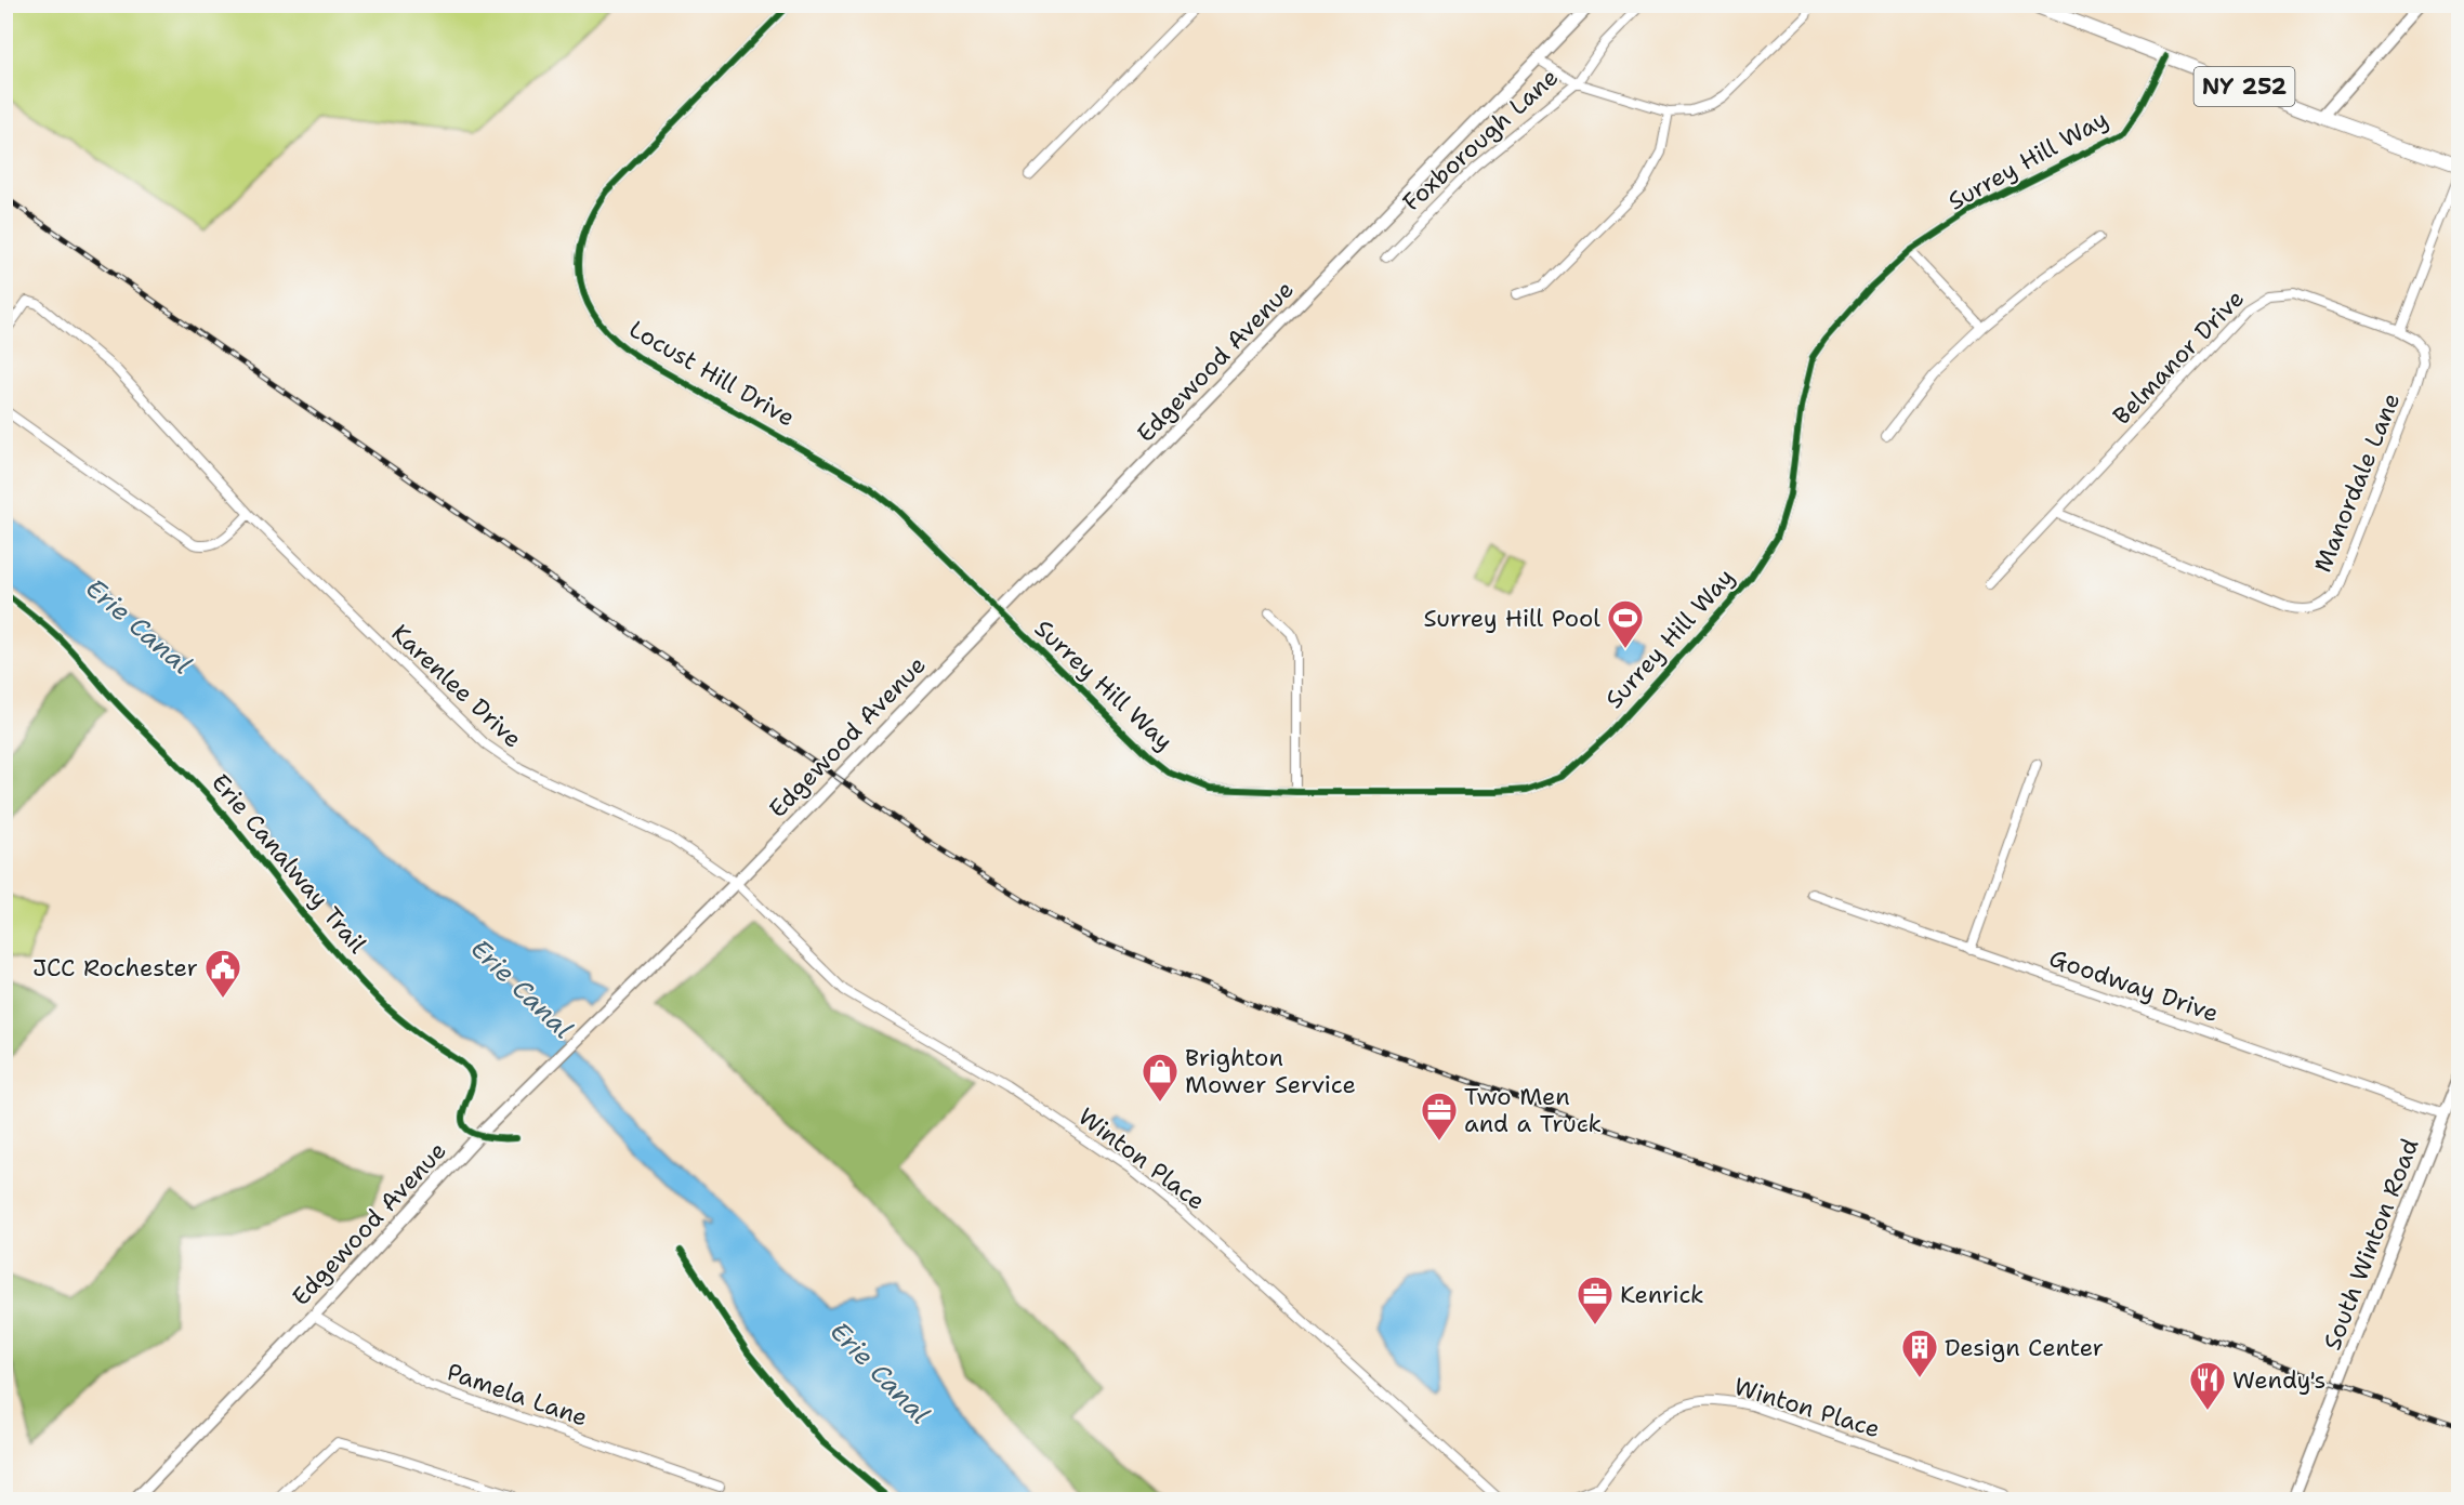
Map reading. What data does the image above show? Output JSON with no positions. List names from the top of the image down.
{
  "streets": {
    "main road": ["NY 252"],
    "street": [
      "Foxborough Lane",
      "Surrey Hill Way",
      "Belmanor Drive",
      "Edgewood Avenue",
      "Locust Hill Drive",
      "Manordale Lane",
      "Karenlee Drive",
      "Goodway Drive",
      "Winton Place",
      "South Winton Road",
      "Pamela Lane"
    ],
    "cycle path": ["Erie Canalway Trail"]
  },
  "crossings": [
    ["NY 252", "Surrey Hill Way"],
    ["Foxborough Lane", "Edgewood Avenue"],
    ["Surrey Hill Way", "Edgewood Avenue"],
    ["Surrey Hill Way", "Locust Hill Drive"],
    ["Belmanor Drive", "Manordale Lane"],
    ["Edgewood Avenue", "Locust Hill Drive"],
    ["Edgewood Avenue", "Karenlee Drive"],
    ["Edgewood Avenue", "Winton Place"],
    ["Edgewood Avenue", "Pamela Lane"],
    ["Karenlee Drive", "Winton Place"],
    ["Goodway Drive", "South Winton Road"]
  ],
  "water": ["Erie Canal"],
  "places": {
    "sports": ["Surrey Hill Pool"],
    "public building": ["JCC Rochester"],
    "shop": ["Brighton Mower Service"],
    "office": ["Two Men and a Truck", "Kenrick"],
    "building": ["Design Center"],
    "restaurant": ["Wendy's"]
  }
}
